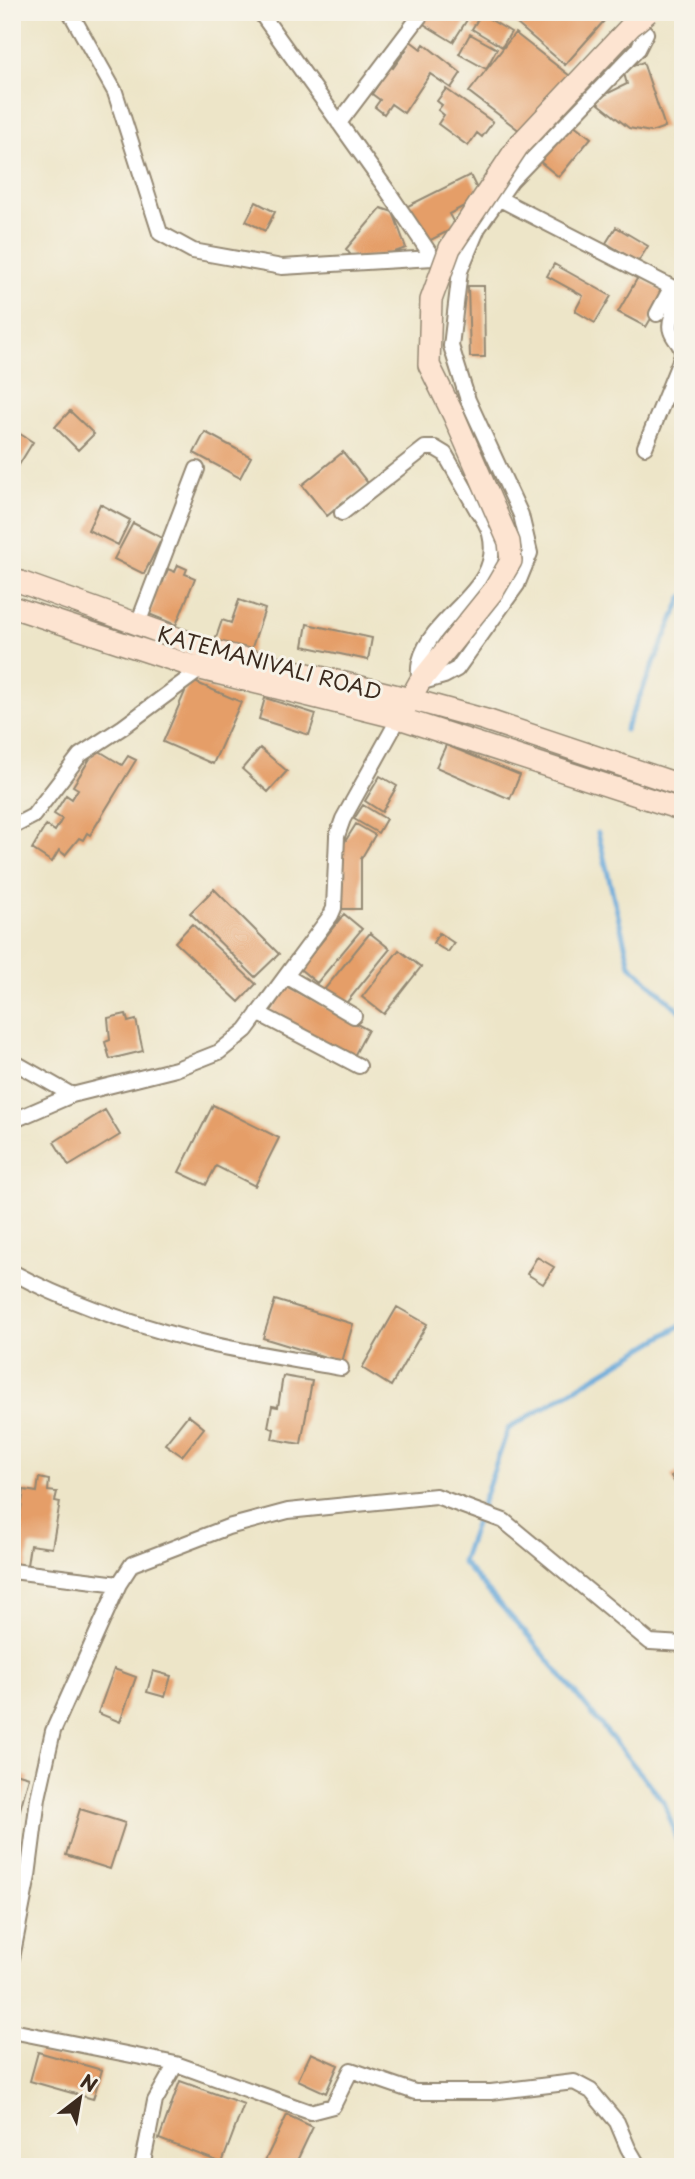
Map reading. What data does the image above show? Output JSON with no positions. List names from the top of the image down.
{
  "streets": {
    "main road": ["KATEMANIVALI ROAD"]
  },
  "north": "top right"
}
